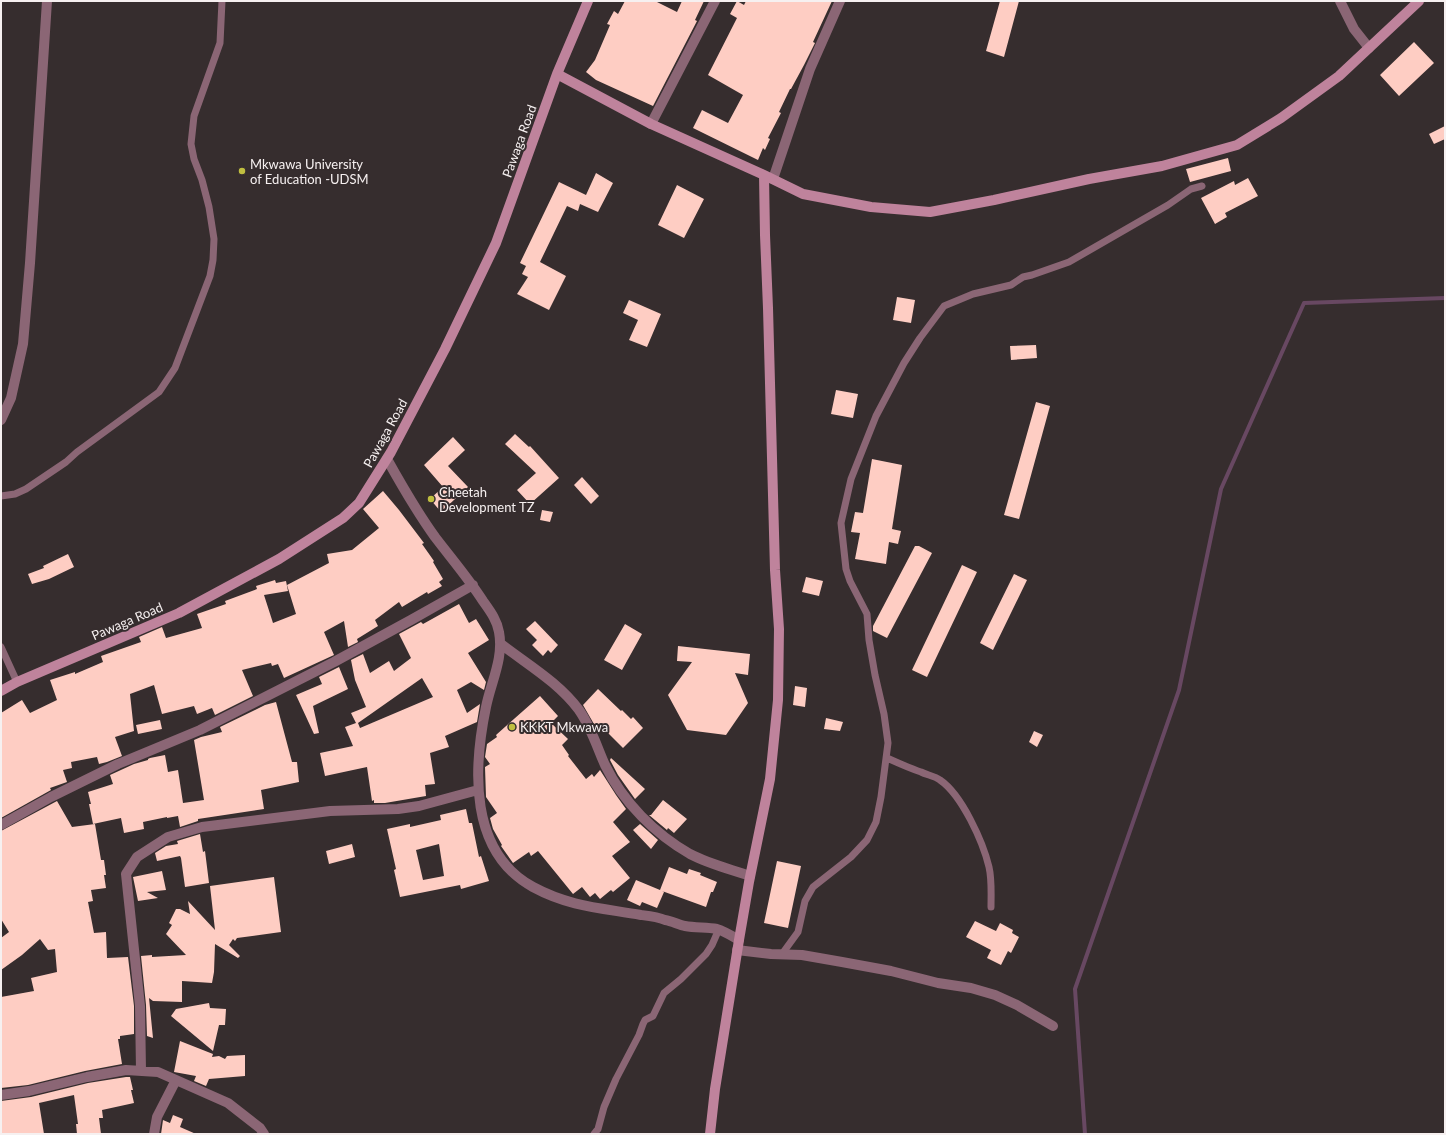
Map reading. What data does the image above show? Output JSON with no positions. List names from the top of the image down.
{
  "streets": {
    "street": ["Pawaga Road"]
  },
  "places": ["Mkwawa University of Education -UDSM", "Cheetah Development TZ", "KKKT Mkwawa"]
}
